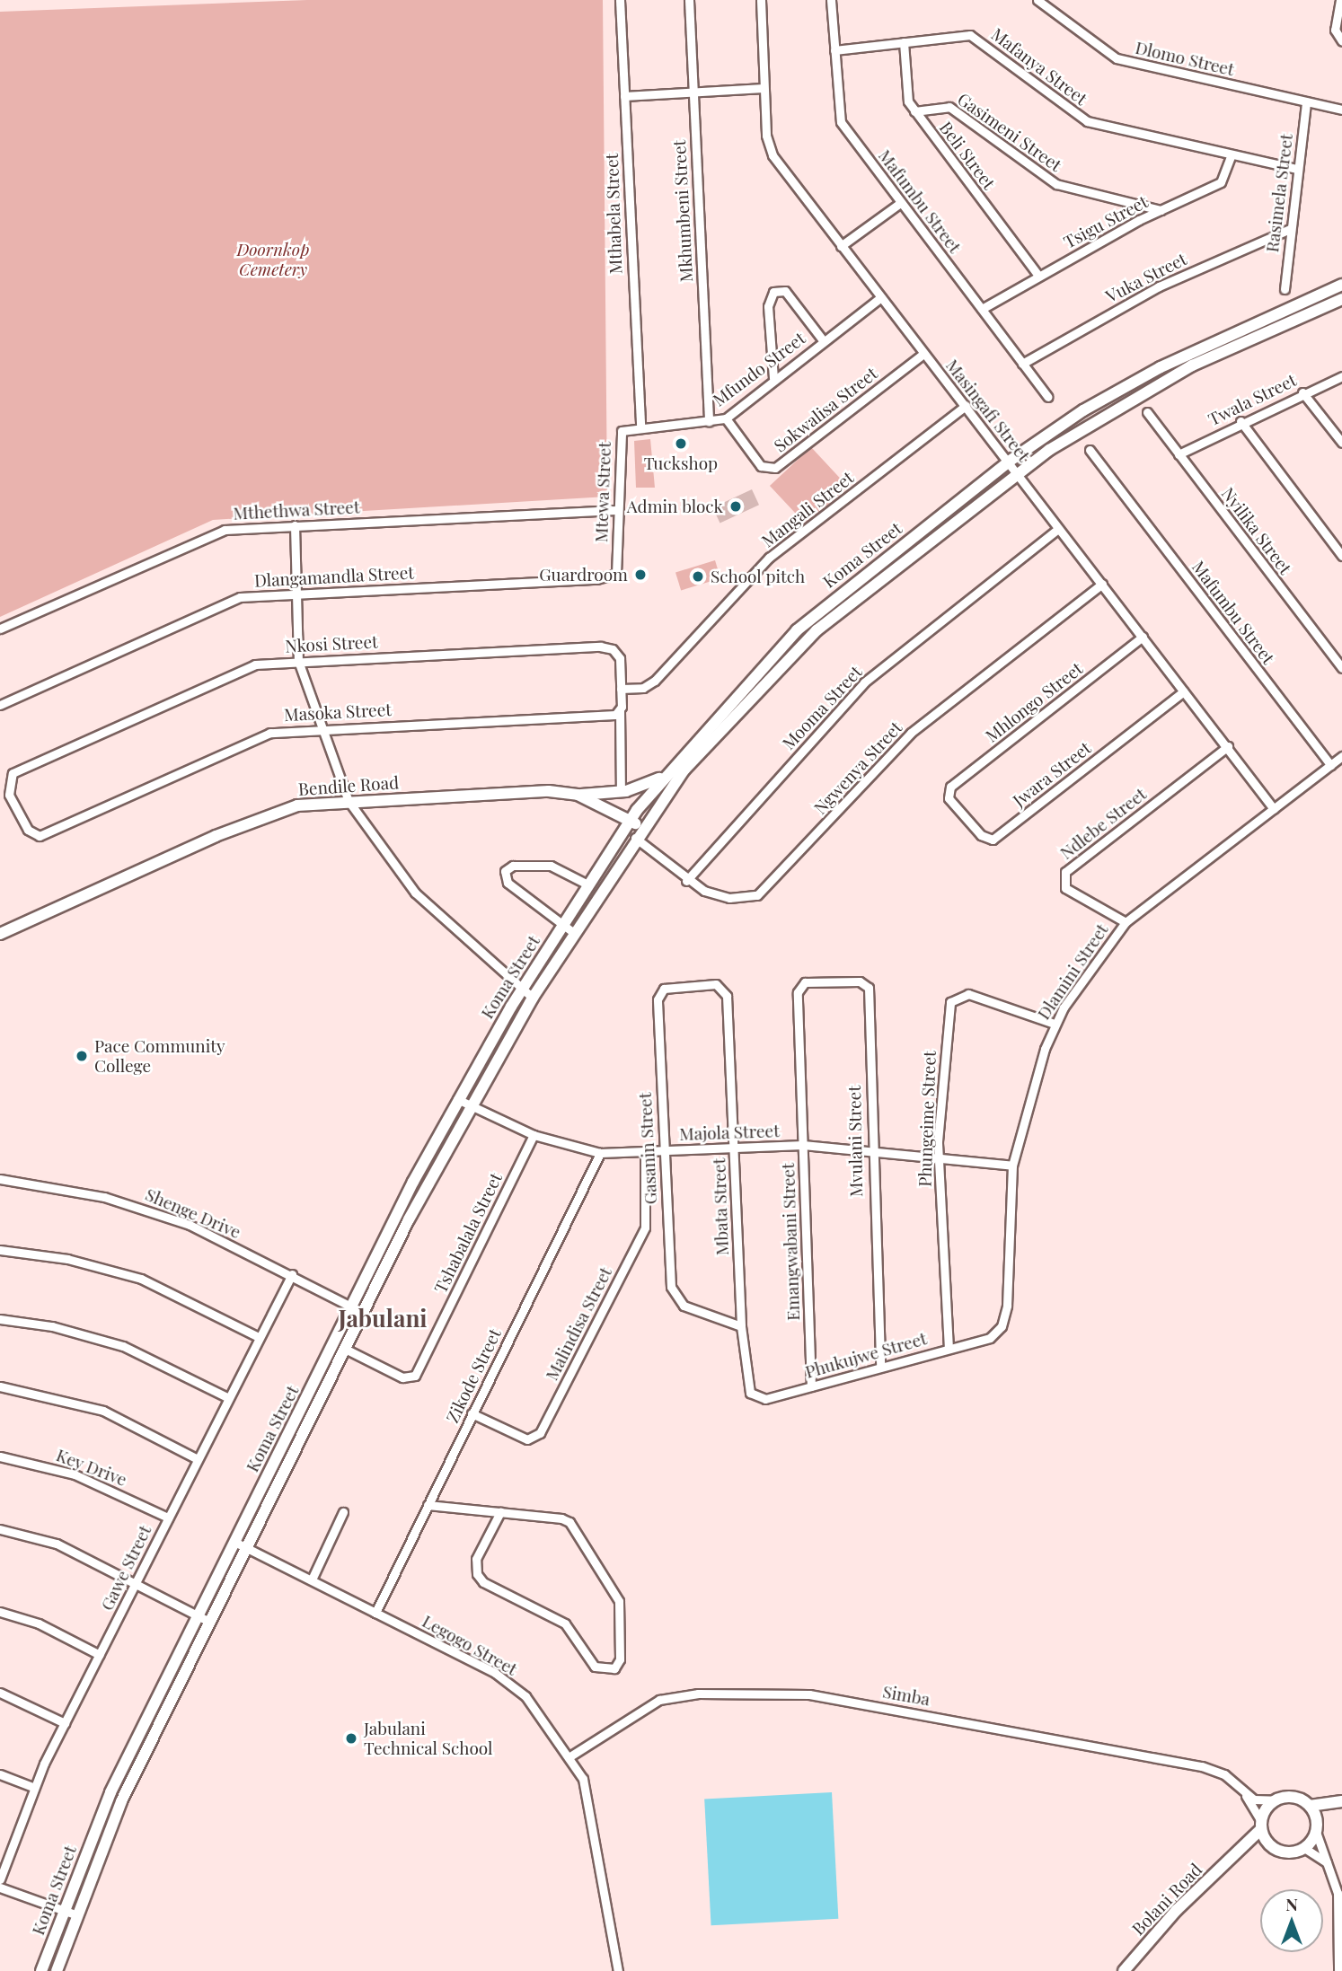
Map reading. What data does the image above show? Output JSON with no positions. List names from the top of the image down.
{
  "streets": {
    "main road": ["Koma Street", "Bendile Road", "Bolani Road"],
    "street": [
      "Dlomo Street",
      "Mafanya Street",
      "Gasimeni Street",
      "Beli Street",
      "Rasimela Street",
      "Mafumbu Street",
      "Mkhumbeni Street",
      "Mthabela Street",
      "Tsigu Street",
      "Vuka Street",
      "Mfundo Street",
      "Twala Street",
      "Sokwalisa Street",
      "Masingafi Street",
      "Mtewa Street",
      "Mangali Street",
      "Mthethwa Street",
      "Nyilika Street",
      "Dlangamandla Street",
      "Nkosi Street",
      "Mhlongo Street",
      "Mooma Street",
      "Masoka Street",
      "Ngwenya Street",
      "Jwara Street",
      "Ndlebe Street",
      "Dlamini Street",
      "Phungeime Street",
      "Majola Street",
      "Mvulani Street",
      "Gasanin Street",
      "Mbata Street",
      "Shenge Drive",
      "Tshabalala Street",
      "Emangwabani Street",
      "Malindisa Street",
      "Phukujwe Street",
      "Zikode Street",
      "Key Drive",
      "Gawe Street",
      "Legogo Street",
      "Simba"
    ]
  },
  "crossings": [
    ["Dlomo Street", "Rasimela Street"],
    ["Mafanya Street", "Beli Street"],
    ["Mafanya Street", "Rasimela Street"],
    ["Mafanya Street", "Mafumbu Street"],
    ["Mafanya Street", "Tsigu Street"],
    ["Gasimeni Street", "Beli Street"],
    ["Gasimeni Street", "Tsigu Street"],
    ["Beli Street", "Tsigu Street"],
    ["Rasimela Street", "Vuka Street"],
    ["Mafumbu Street", "Tsigu Street"],
    ["Mafumbu Street", "Vuka Street"],
    ["Mafumbu Street", "Dlamini Street"],
    ["Mkhumbeni Street", "Mfundo Street"],
    ["Mthabela Street", "Mfundo Street"],
    ["Mthabela Street", "Mtewa Street"],
    ["Mfundo Street", "Sokwalisa Street"],
    ["Mfundo Street", "Masingafi Street"],
    ["Mfundo Street", "Mtewa Street"],
    ["Twala Street", "Nyilika Street"],
    ["Sokwalisa Street", "Masingafi Street"],
    ["Masingafi Street", "Mangali Street"],
    ["Masingafi Street", "Koma Street"],
    ["Masingafi Street", "Mhlongo Street"],
    ["Masingafi Street", "Mooma Street"],
    ["Masingafi Street", "Ngwenya Street"],
    ["Masingafi Street", "Jwara Street"],
    ["Masingafi Street", "Ndlebe Street"],
    ["Masingafi Street", "Dlamini Street"],
    ["Mtewa Street", "Mthethwa Street"],
    ["Mtewa Street", "Dlangamandla Street"],
    ["Mangali Street", "Nkosi Street"],
    ["Koma Street", "Ngwenya Street"],
    ["Koma Street", "Bendile Road"],
    ["Koma Street", "Majola Street"],
    ["Koma Street", "Shenge Drive"],
    ["Koma Street", "Tshabalala Street"],
    ["Koma Street", "Legogo Street"],
    ["Nkosi Street", "Masoka Street"],
    ["Mhlongo Street", "Jwara Street"],
    ["Mooma Street", "Ngwenya Street"],
    ["Ngwenya Street", "Bendile Road"],
    ["Ndlebe Street", "Dlamini Street"],
    ["Dlamini Street", "Phungeime Street"],
    ["Dlamini Street", "Majola Street"],
    ["Dlamini Street", "Phukujwe Street"],
    ["Phungeime Street", "Majola Street"],
    ["Phungeime Street", "Phukujwe Street"],
    ["Majola Street", "Mvulani Street"],
    ["Majola Street", "Gasanin Street"],
    ["Majola Street", "Mbata Street"],
    ["Majola Street", "Tshabalala Street"],
    ["Majola Street", "Emangwabani Street"],
    ["Majola Street", "Malindisa Street"],
    ["Majola Street", "Zikode Street"],
    ["Mvulani Street", "Emangwabani Street"],
    ["Mvulani Street", "Phukujwe Street"],
    ["Gasanin Street", "Mbata Street"],
    ["Mbata Street", "Phukujwe Street"],
    ["Shenge Drive", "Gawe Street"],
    ["Emangwabani Street", "Phukujwe Street"],
    ["Malindisa Street", "Zikode Street"],
    ["Zikode Street", "Legogo Street"],
    ["Key Drive", "Gawe Street"],
    ["Legogo Street", "Simba"]
  ],
  "districts": ["Jabulani"],
  "parks": ["Doornkop Cemetery"],
  "places": [
    "Tuckshop",
    "Admin block",
    "Guardroom",
    "School pitch",
    "Pace Community College",
    "Jabulani Technical School"
  ],
  "north": "top"
}
